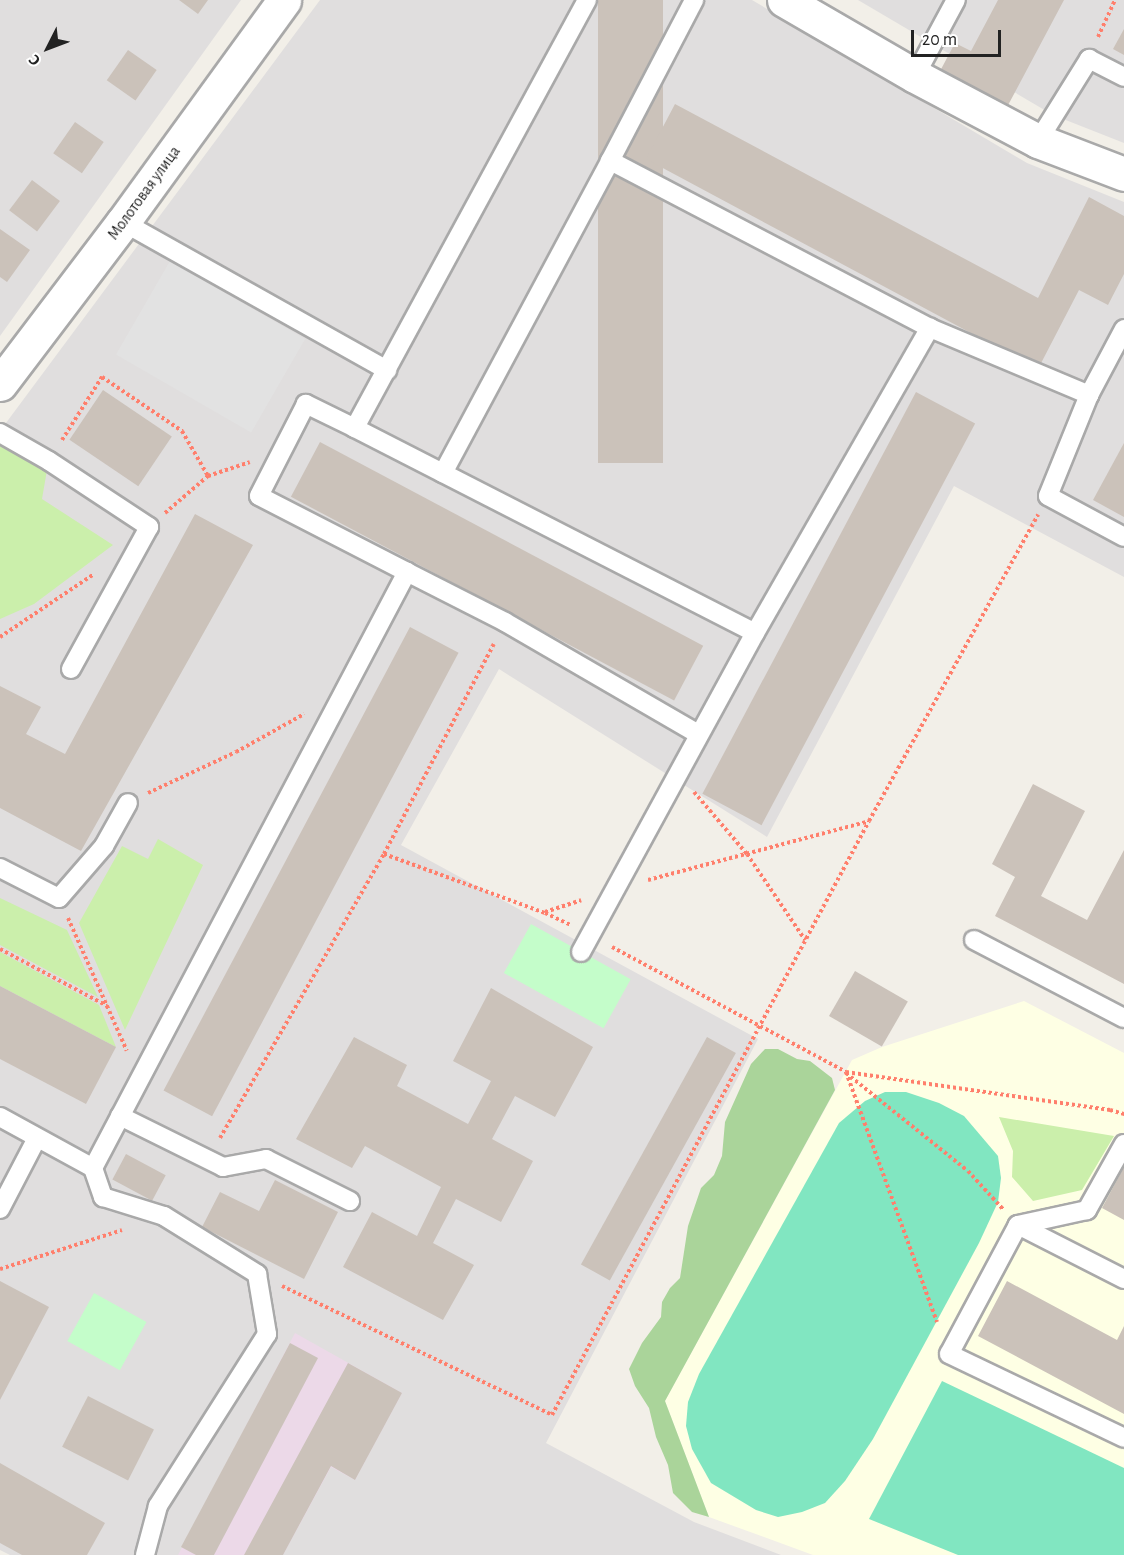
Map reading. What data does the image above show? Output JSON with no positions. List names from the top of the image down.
{
  "streets": {
    "street": ["Молотовая улица"]
  },
  "scale_bar": "20 m",
  "north": "bottom left"
}
